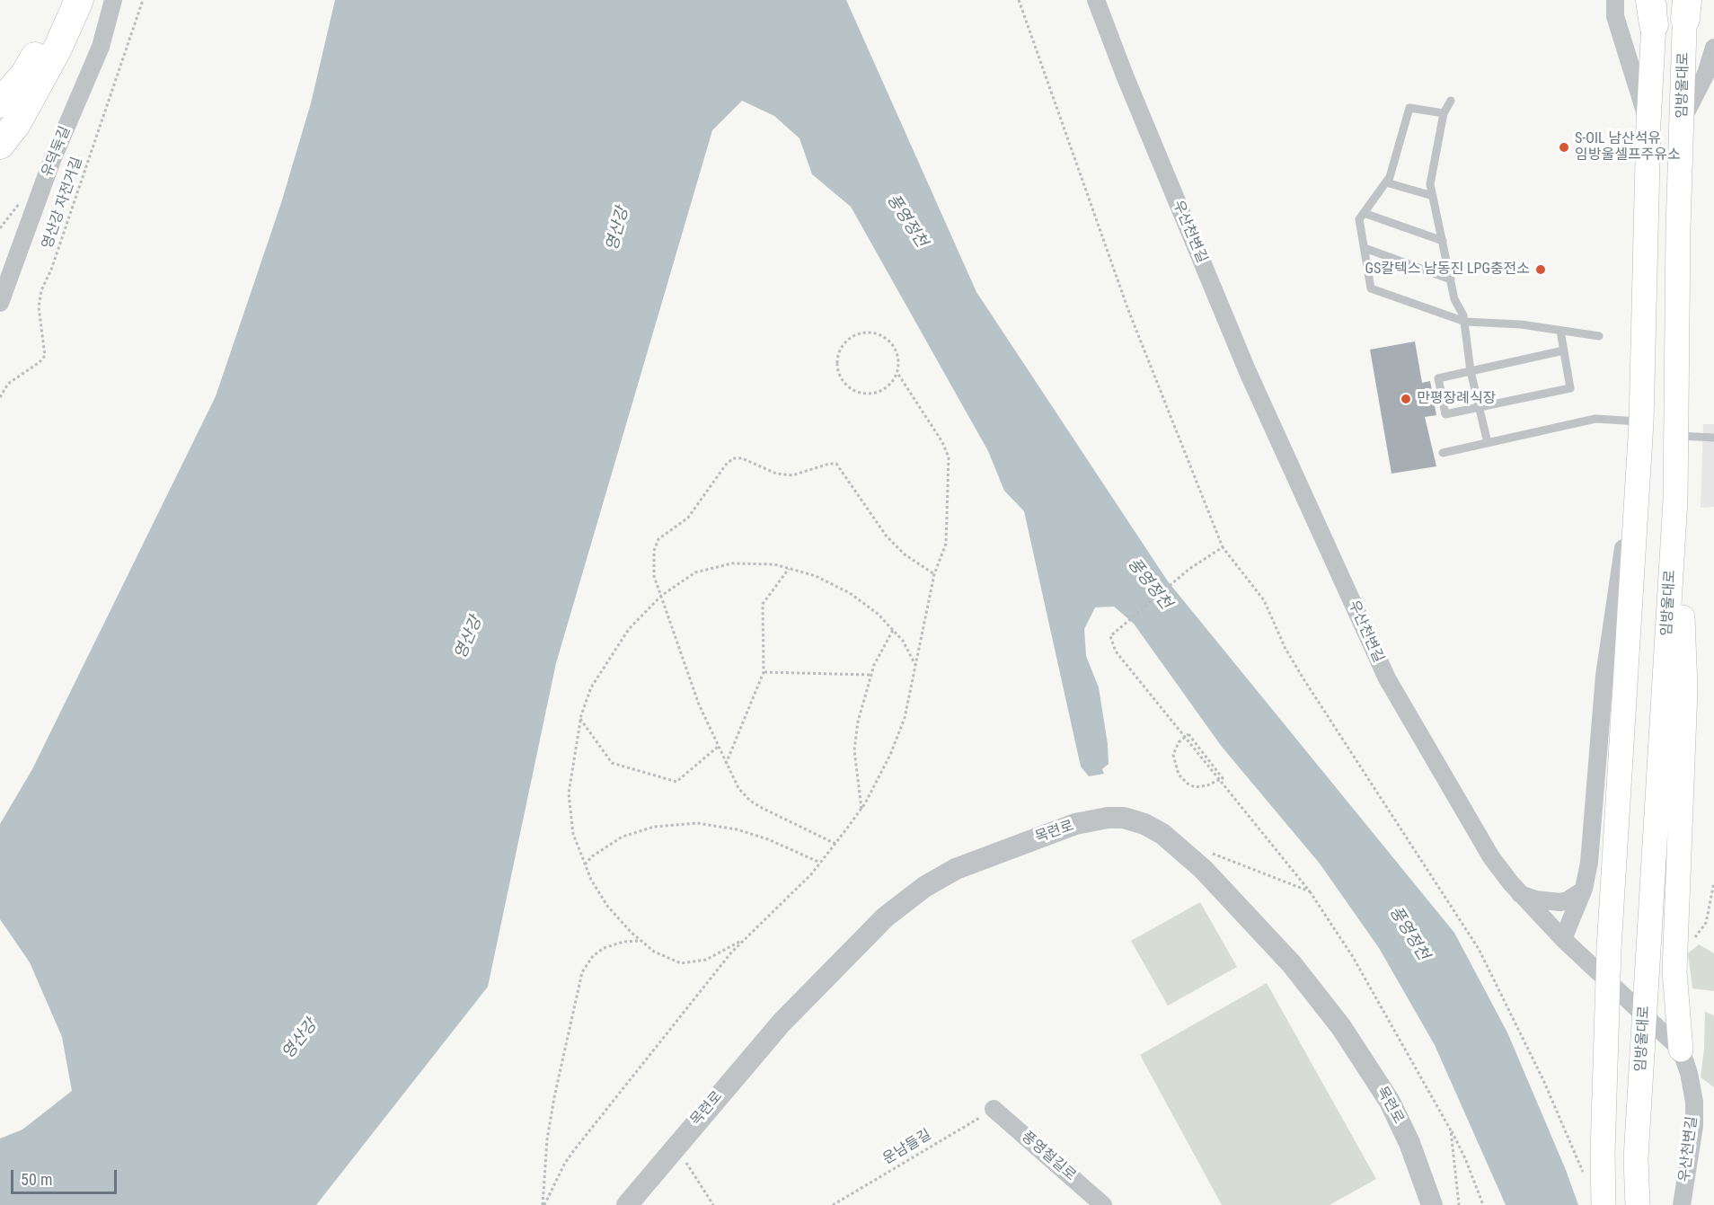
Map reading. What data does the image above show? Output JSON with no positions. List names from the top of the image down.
{
  "streets": {
    "main road": ["임방울대로"],
    "street": [
      "유덕둑길",
      "우산천변길",
      "목련로",
      "풍영철길로"
    ],
    "path": ["영산강 자전거길", "운남들길"]
  },
  "crossings": [
    ["운남들길", "풍영철길로"]
  ],
  "water": ["풍영정천", "영산강"],
  "places": ["S-OIL 남산석유 임방울셀프주유소", "GS칼텍스 남동진 LPG충전소", "만평장례식장"],
  "scale_bar": "50 m"
}
